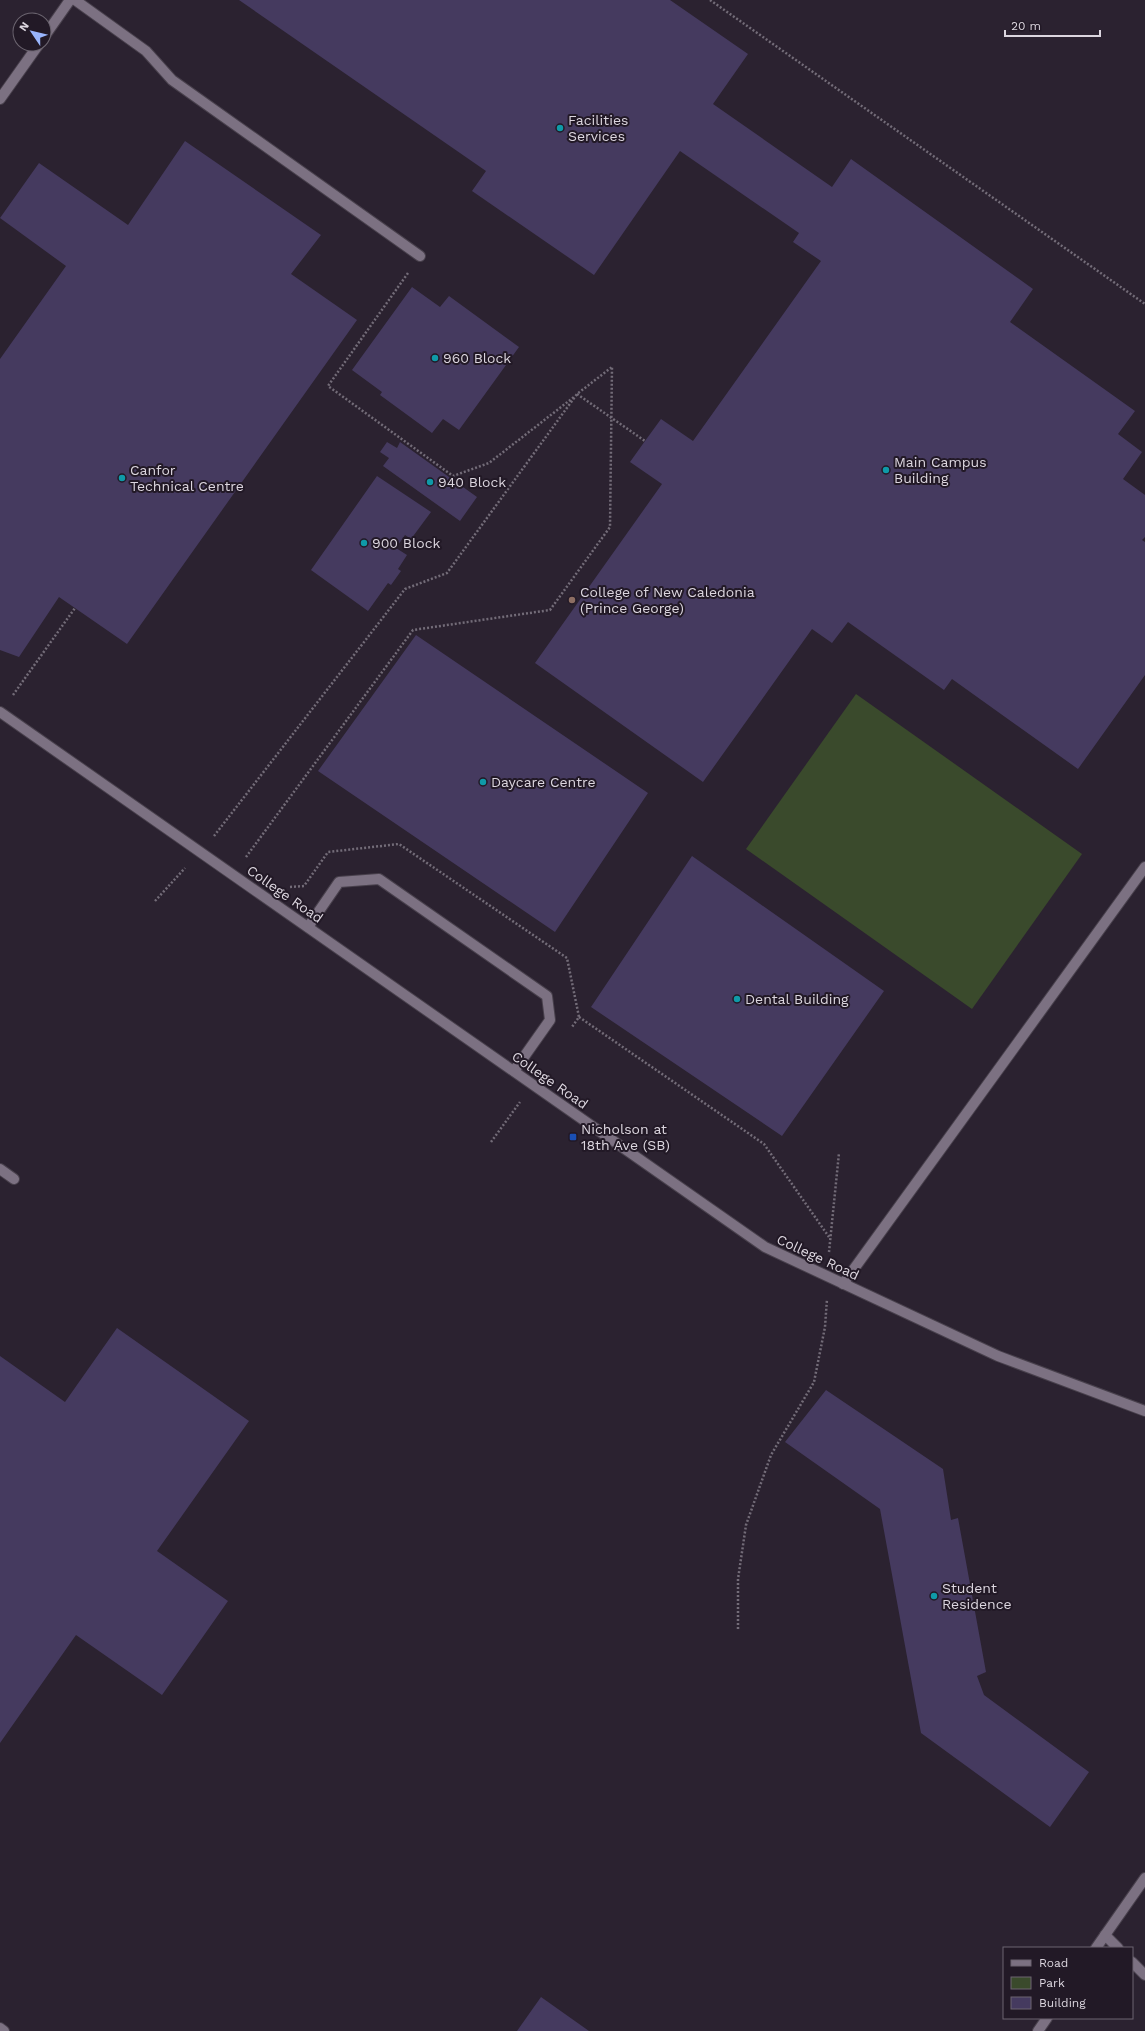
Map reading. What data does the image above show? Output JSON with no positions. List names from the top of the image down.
{
  "streets": {
    "street": ["College Road"]
  },
  "places": {
    "other": [
      "Facilities Services",
      "960 Block",
      "Main Campus Building",
      "Canfor Technical Centre",
      "940 Block",
      "900 Block",
      "College of New Caledonia (Prince George)",
      "Daycare Centre",
      "Dental Building",
      "Student Residence"
    ],
    "transit": ["Nicholson at 18th Ave (SB)"]
  },
  "legend": ["Road", "Park", "Building"],
  "scale_bar": "20 m",
  "north": "top left"
}
